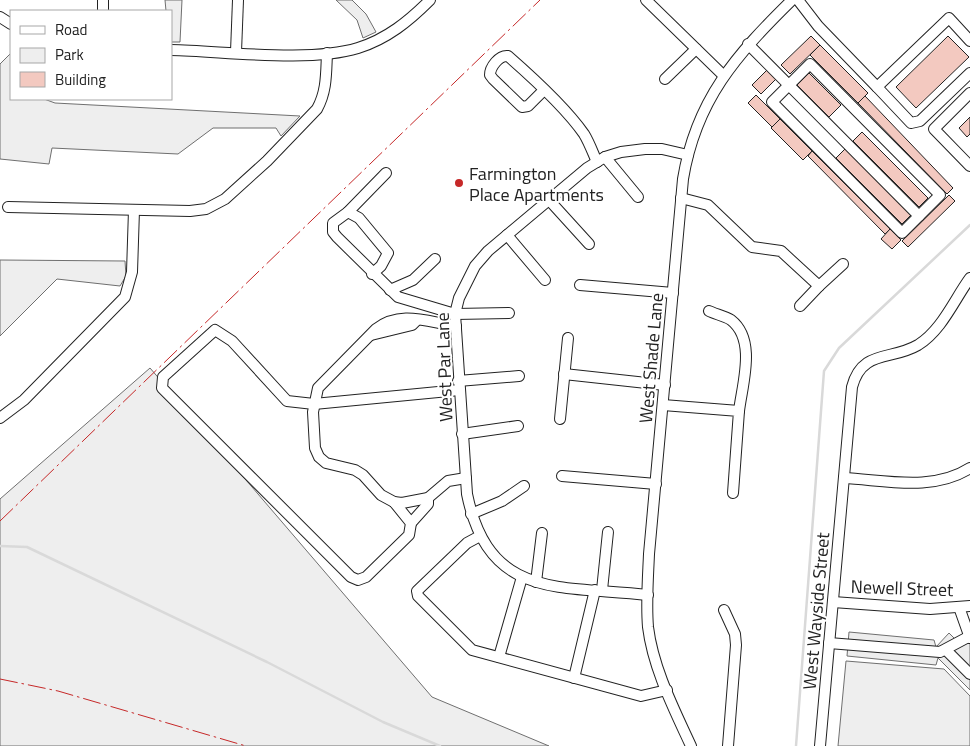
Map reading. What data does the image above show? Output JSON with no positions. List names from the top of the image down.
{
  "streets": {
    "street": [
      "West Shade Lane",
      "West Par Lane",
      "Newell Street",
      "West Wayside Street"
    ]
  },
  "crossings": [
    ["West Shade Lane", "West Par Lane"],
    ["Newell Street", "West Wayside Street"]
  ],
  "places": ["Farmington Place Apartments"],
  "legend": ["Road", "Park", "Building"]
}
